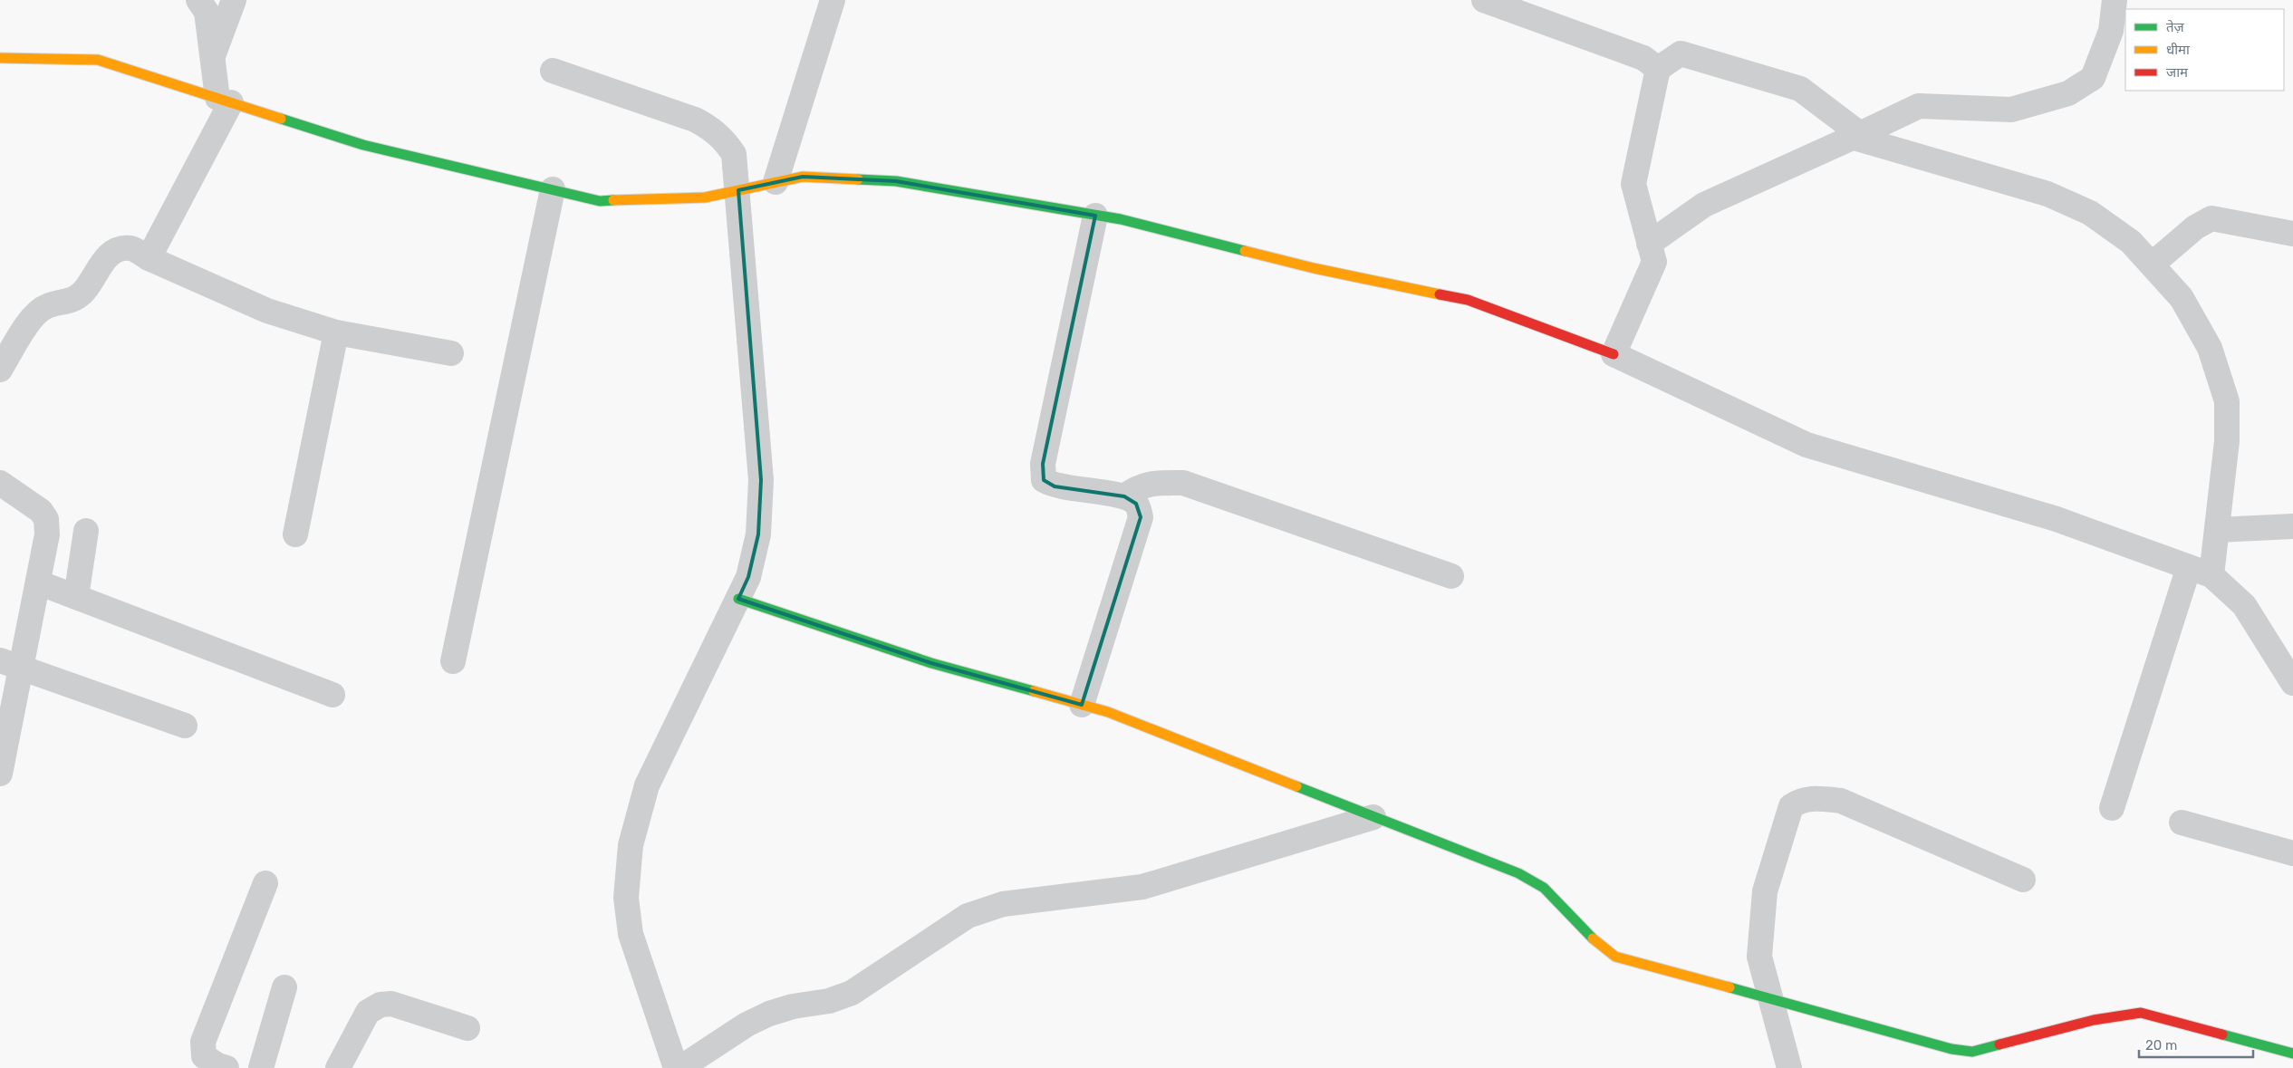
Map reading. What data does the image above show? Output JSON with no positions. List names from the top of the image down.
{
  "legend": ["तेज़", "धीमा", "जाम"],
  "scale_bar": "20 m"
}
